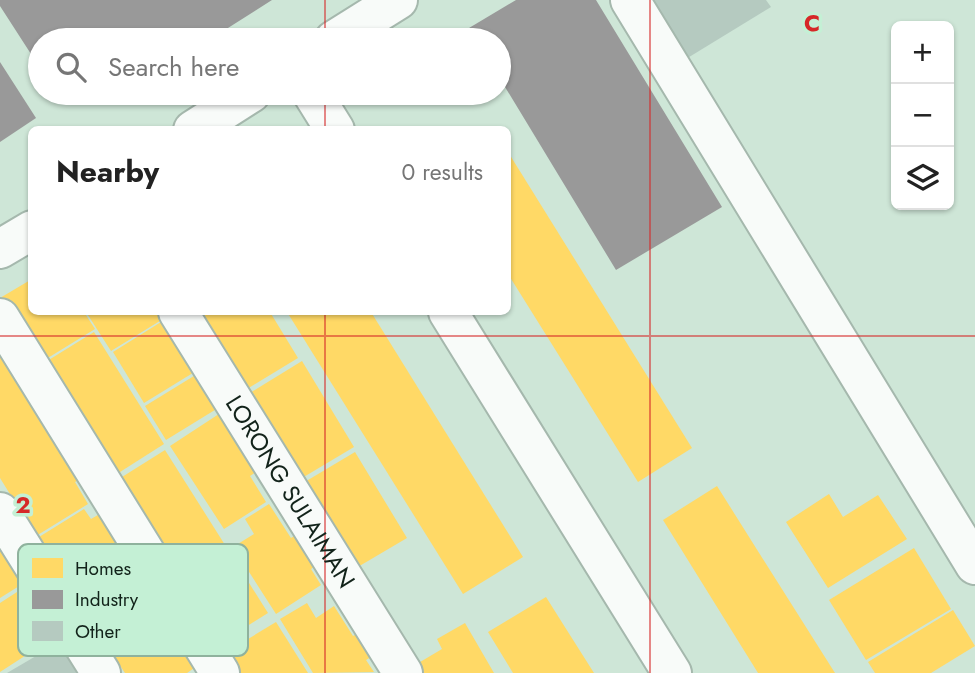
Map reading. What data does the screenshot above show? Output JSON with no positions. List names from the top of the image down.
{
  "streets": {
    "street": ["LORONG SULAIMAN"]
  },
  "legend": ["Homes", "Industry", "Other"],
  "page": {
    "map_buttons": ["+", "−"],
    "search": "Search here",
    "heading": ["Nearby", "0 results"]
  },
  "grid": {
    "columns": ["C"],
    "rows": ["2"]
  }
}
